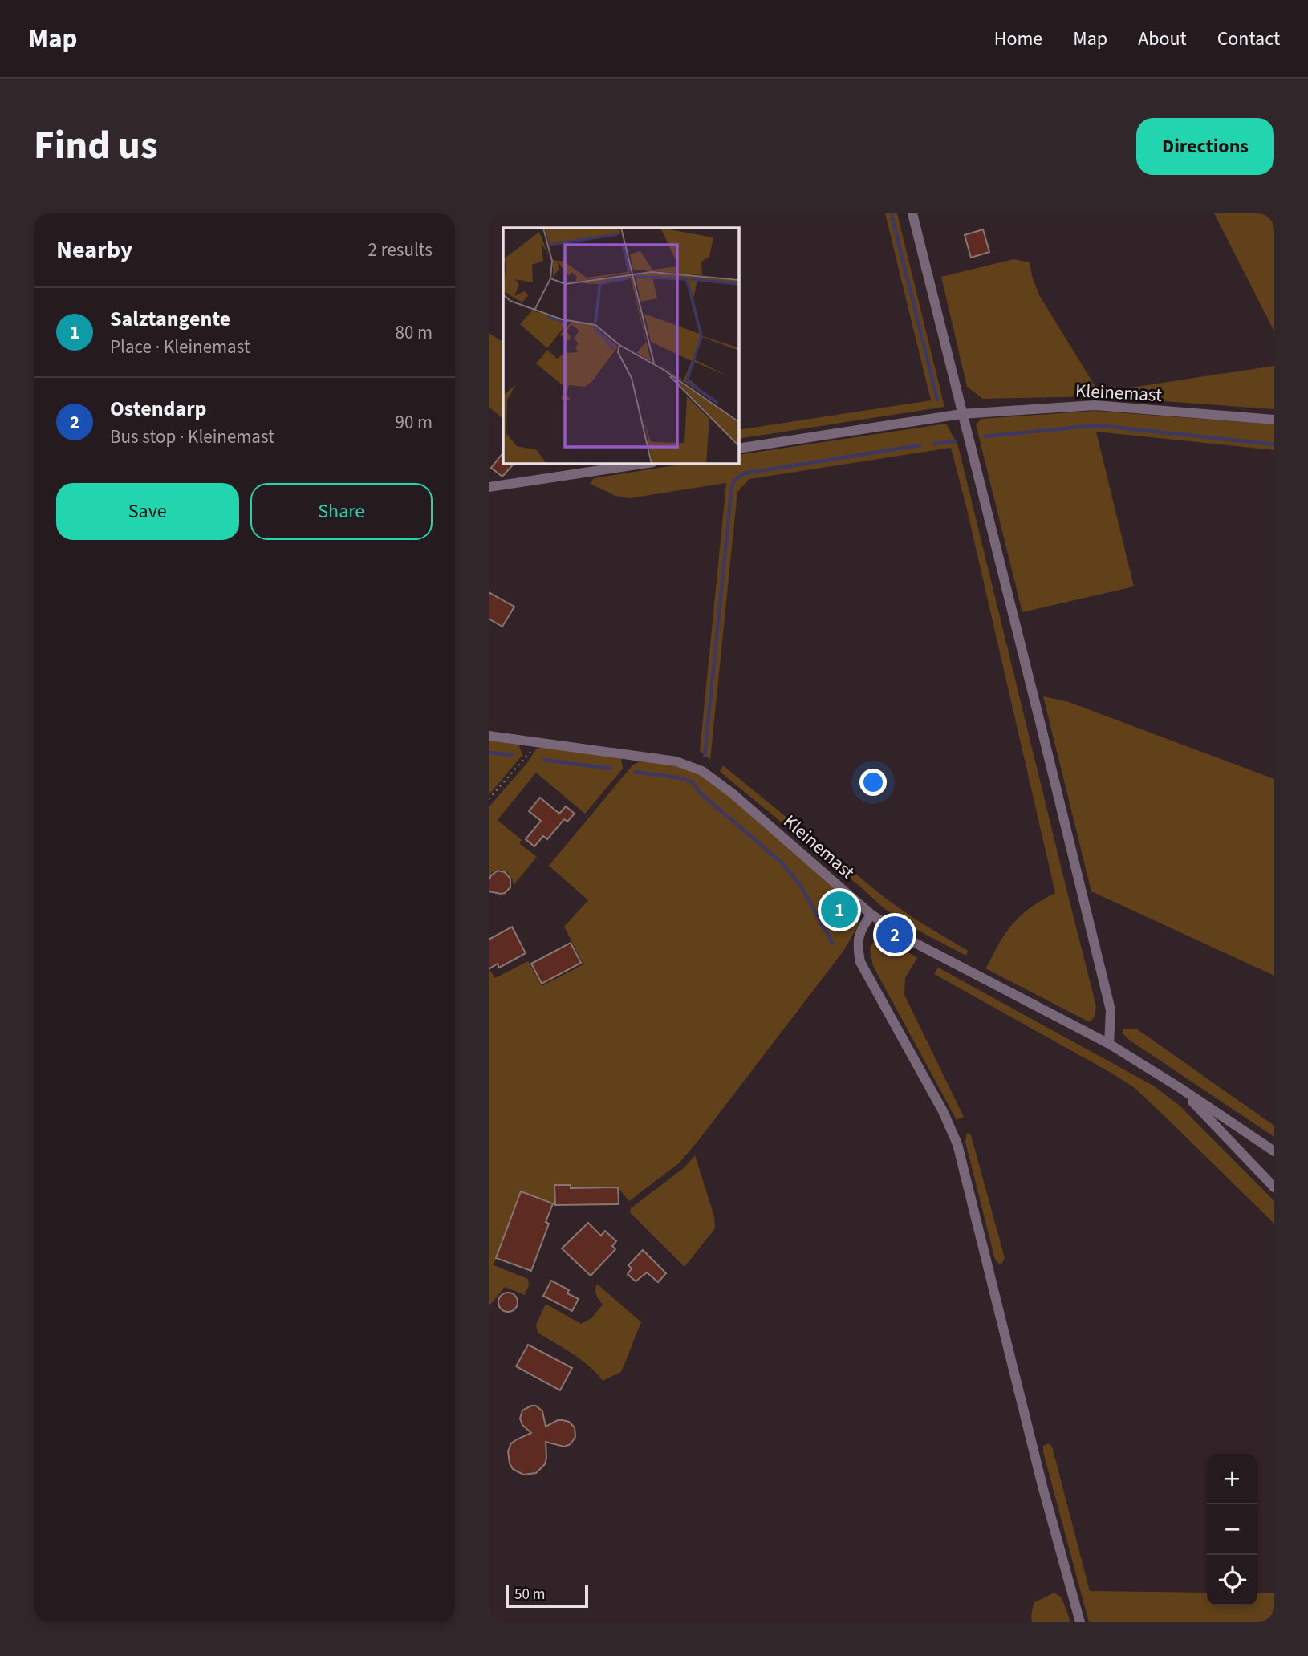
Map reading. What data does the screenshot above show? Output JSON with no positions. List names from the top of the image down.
{
  "streets": {
    "street": ["Kleinemast"]
  },
  "scale_bar": "50 m",
  "page": {
    "header": "Map",
    "nav": [
      "Home",
      "Map",
      "About",
      "Contact"
    ],
    "title": "Find us",
    "buttons": [
      "Directions",
      ["Save", "Share"]
    ],
    "heading": ["Nearby", "2 results"],
    "list": [
      {
        "mark": "1",
        "name": "Salztangente",
        "note": "Place · Kleinemast",
        "value": "80 m"
      },
      {
        "mark": "2",
        "name": "Ostendarp",
        "note": "Bus stop · Kleinemast",
        "value": "90 m"
      }
    ],
    "pins": ["1", "2"],
    "map_buttons": ["+", "−"],
    "scale": "50 m"
  }
}
